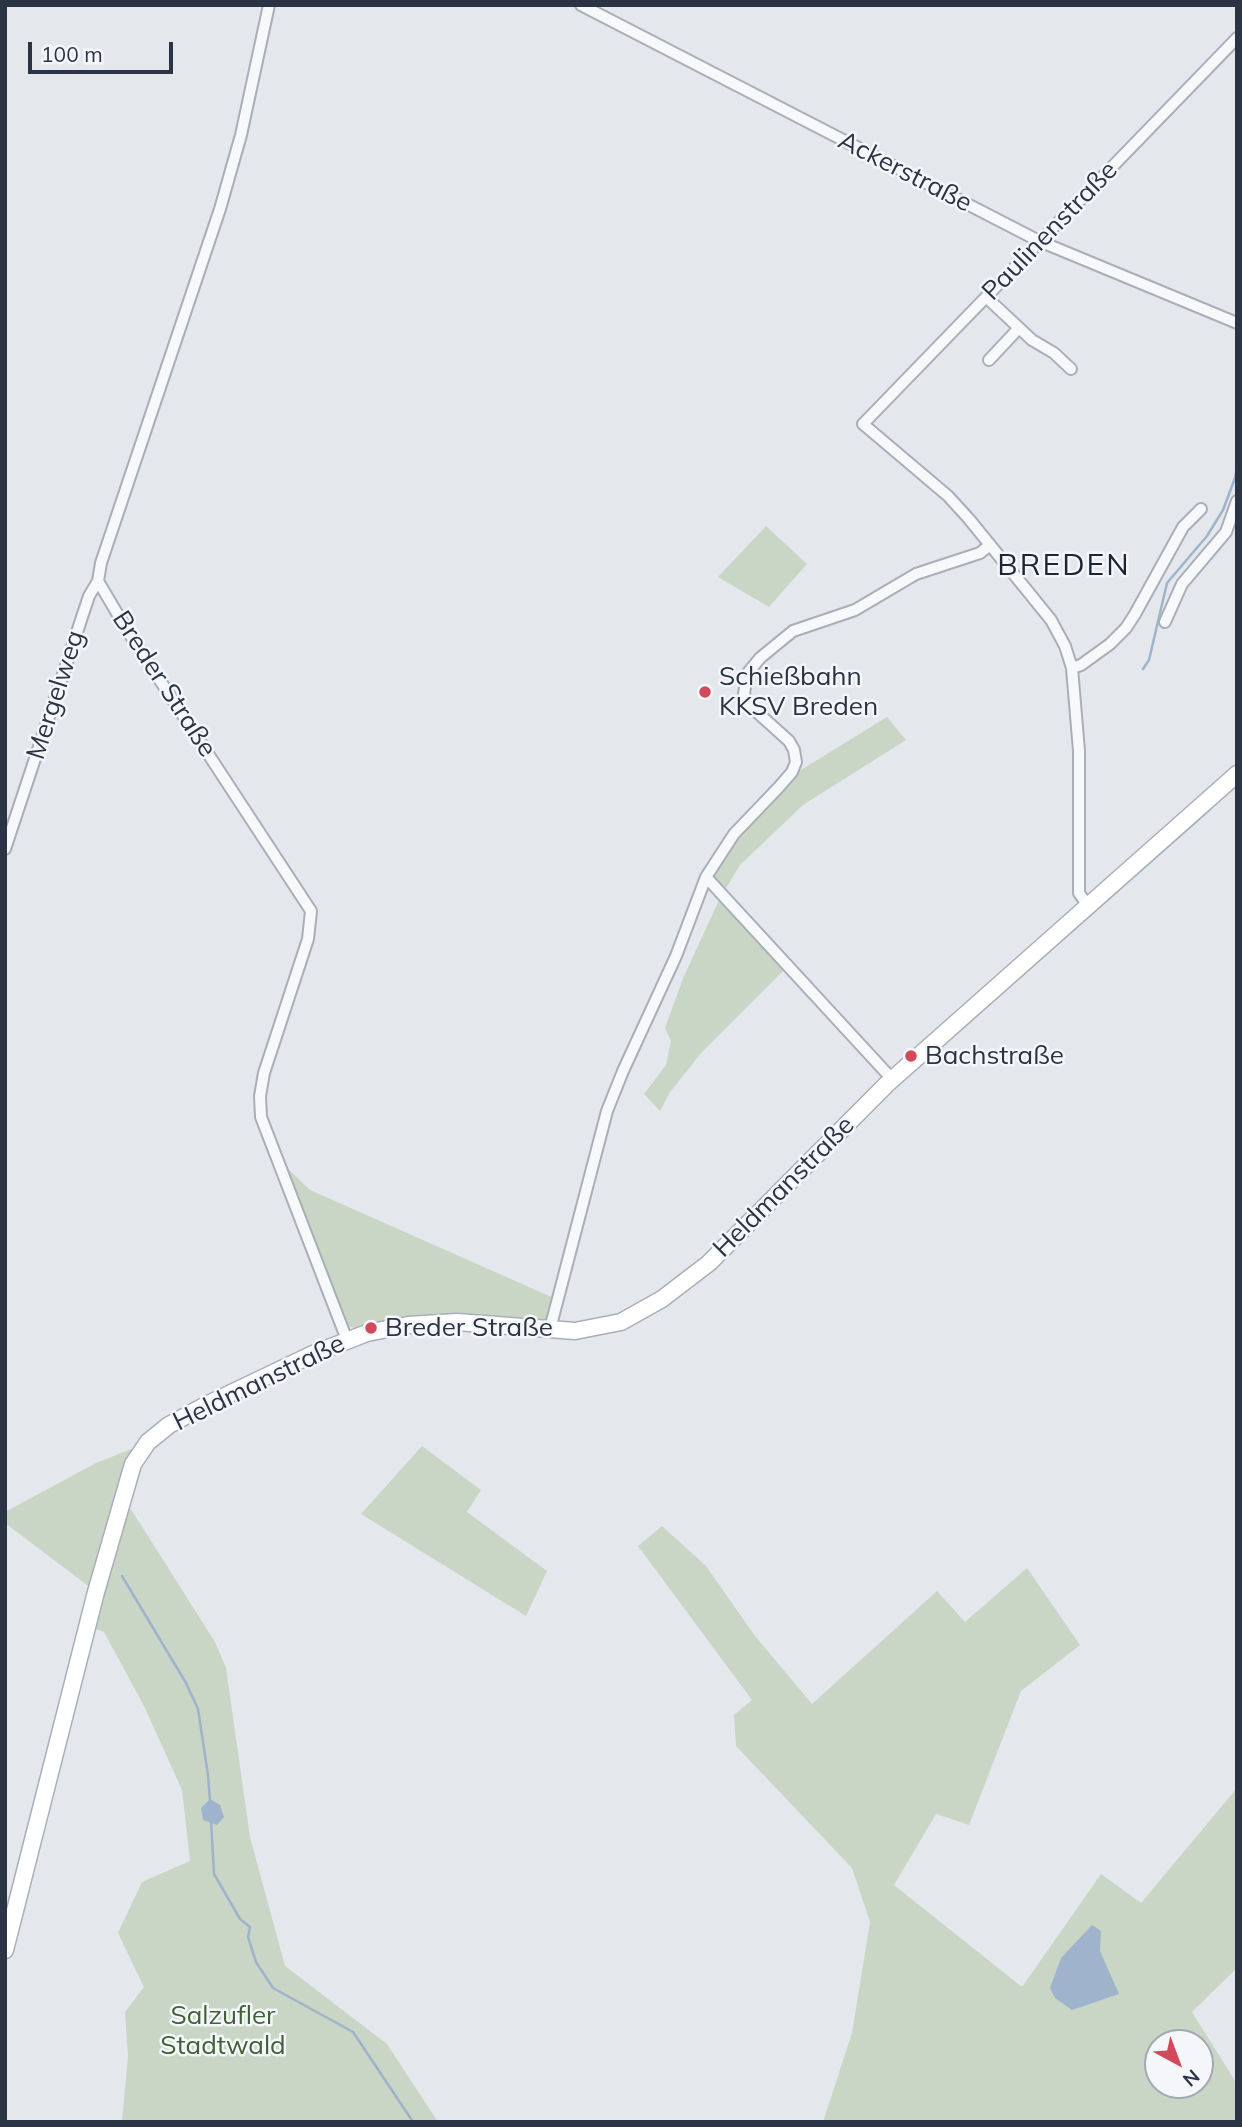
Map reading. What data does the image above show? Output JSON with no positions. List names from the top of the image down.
{
  "streets": {
    "main road": ["Heldmanstraße"],
    "street": [
      "Ackerstraße",
      "Paulinenstraße",
      "Breder Straße",
      "Mergelweg"
    ]
  },
  "crossings": [
    ["Ackerstraße", "Paulinenstraße"],
    ["Breder Straße", "Mergelweg"],
    ["Breder Straße", "Heldmanstraße"]
  ],
  "districts": ["BREDEN"],
  "parks": ["Salzufler Stadtwald"],
  "places": ["Schießbahn KKSV Breden", "Bachstraße", "Breder Straße"],
  "scale_bar": "100 m",
  "north": "bottom right"
}
